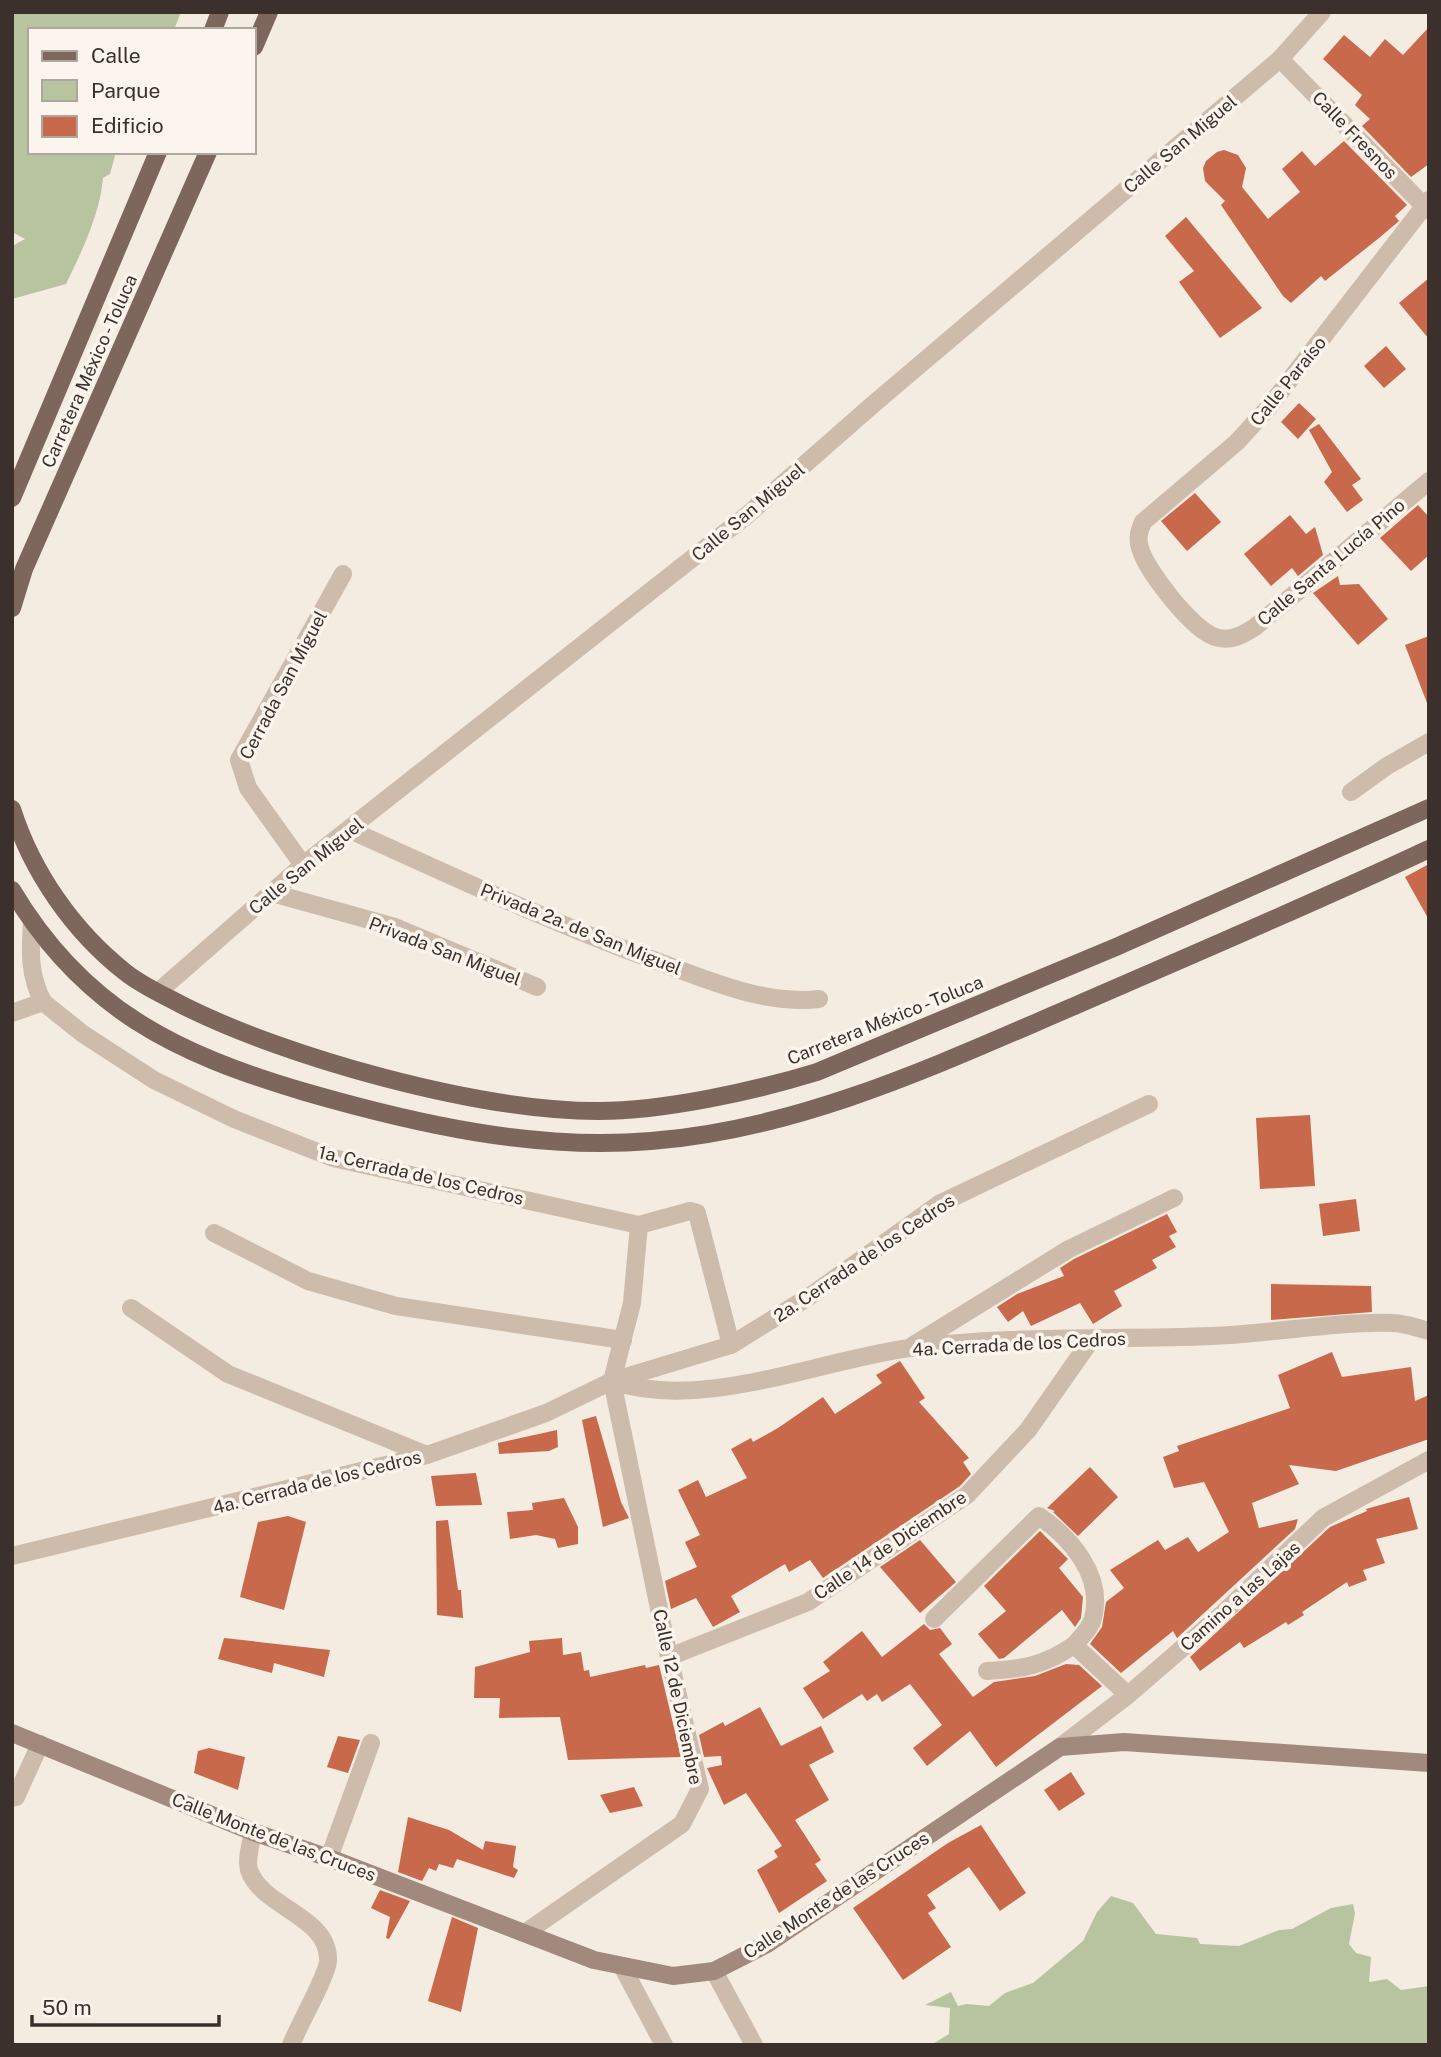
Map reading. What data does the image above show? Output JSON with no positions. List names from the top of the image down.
{
  "streets": {
    "main road": ["Carretera México - Toluca"],
    "street": [
      "Calle Fresnos",
      "Calle San Miguel",
      "Calle Paraíso",
      "Calle Santa Lucía Pino",
      "Cerrada San Miguel",
      "Privada 2a. de San Miguel",
      "Privada San Miguel",
      "1a. Cerrada de los Cedros",
      "2a. Cerrada de los Cedros",
      "4a. Cerrada de los Cedros",
      "Calle 14 de Diciembre",
      "Camino a las Lajas",
      "Calle 12 de Diciembre",
      "Calle Monte de las Cruces"
    ]
  },
  "crossings": [
    ["Calle Fresnos", "Calle San Miguel"],
    ["Calle Fresnos", "Calle Paraíso"],
    ["Calle San Miguel", "Carretera México - Toluca"],
    ["Calle San Miguel", "Cerrada San Miguel"],
    ["Calle San Miguel", "Privada 2a. de San Miguel"],
    ["Calle San Miguel", "Privada San Miguel"],
    ["Calle Paraíso", "Calle Santa Lucía Pino"],
    ["1a. Cerrada de los Cedros", "2a. Cerrada de los Cedros"],
    ["2a. Cerrada de los Cedros", "4a. Cerrada de los Cedros"],
    ["2a. Cerrada de los Cedros", "Calle 12 de Diciembre"],
    ["4a. Cerrada de los Cedros", "Calle 14 de Diciembre"],
    ["4a. Cerrada de los Cedros", "Calle 12 de Diciembre"],
    ["Calle 14 de Diciembre", "Calle 12 de Diciembre"],
    ["Camino a las Lajas", "Calle Monte de las Cruces"],
    ["Calle 12 de Diciembre", "Calle Monte de las Cruces"]
  ],
  "legend": ["Calle", "Parque", "Edificio"],
  "scale_bar": "50 m"
}
